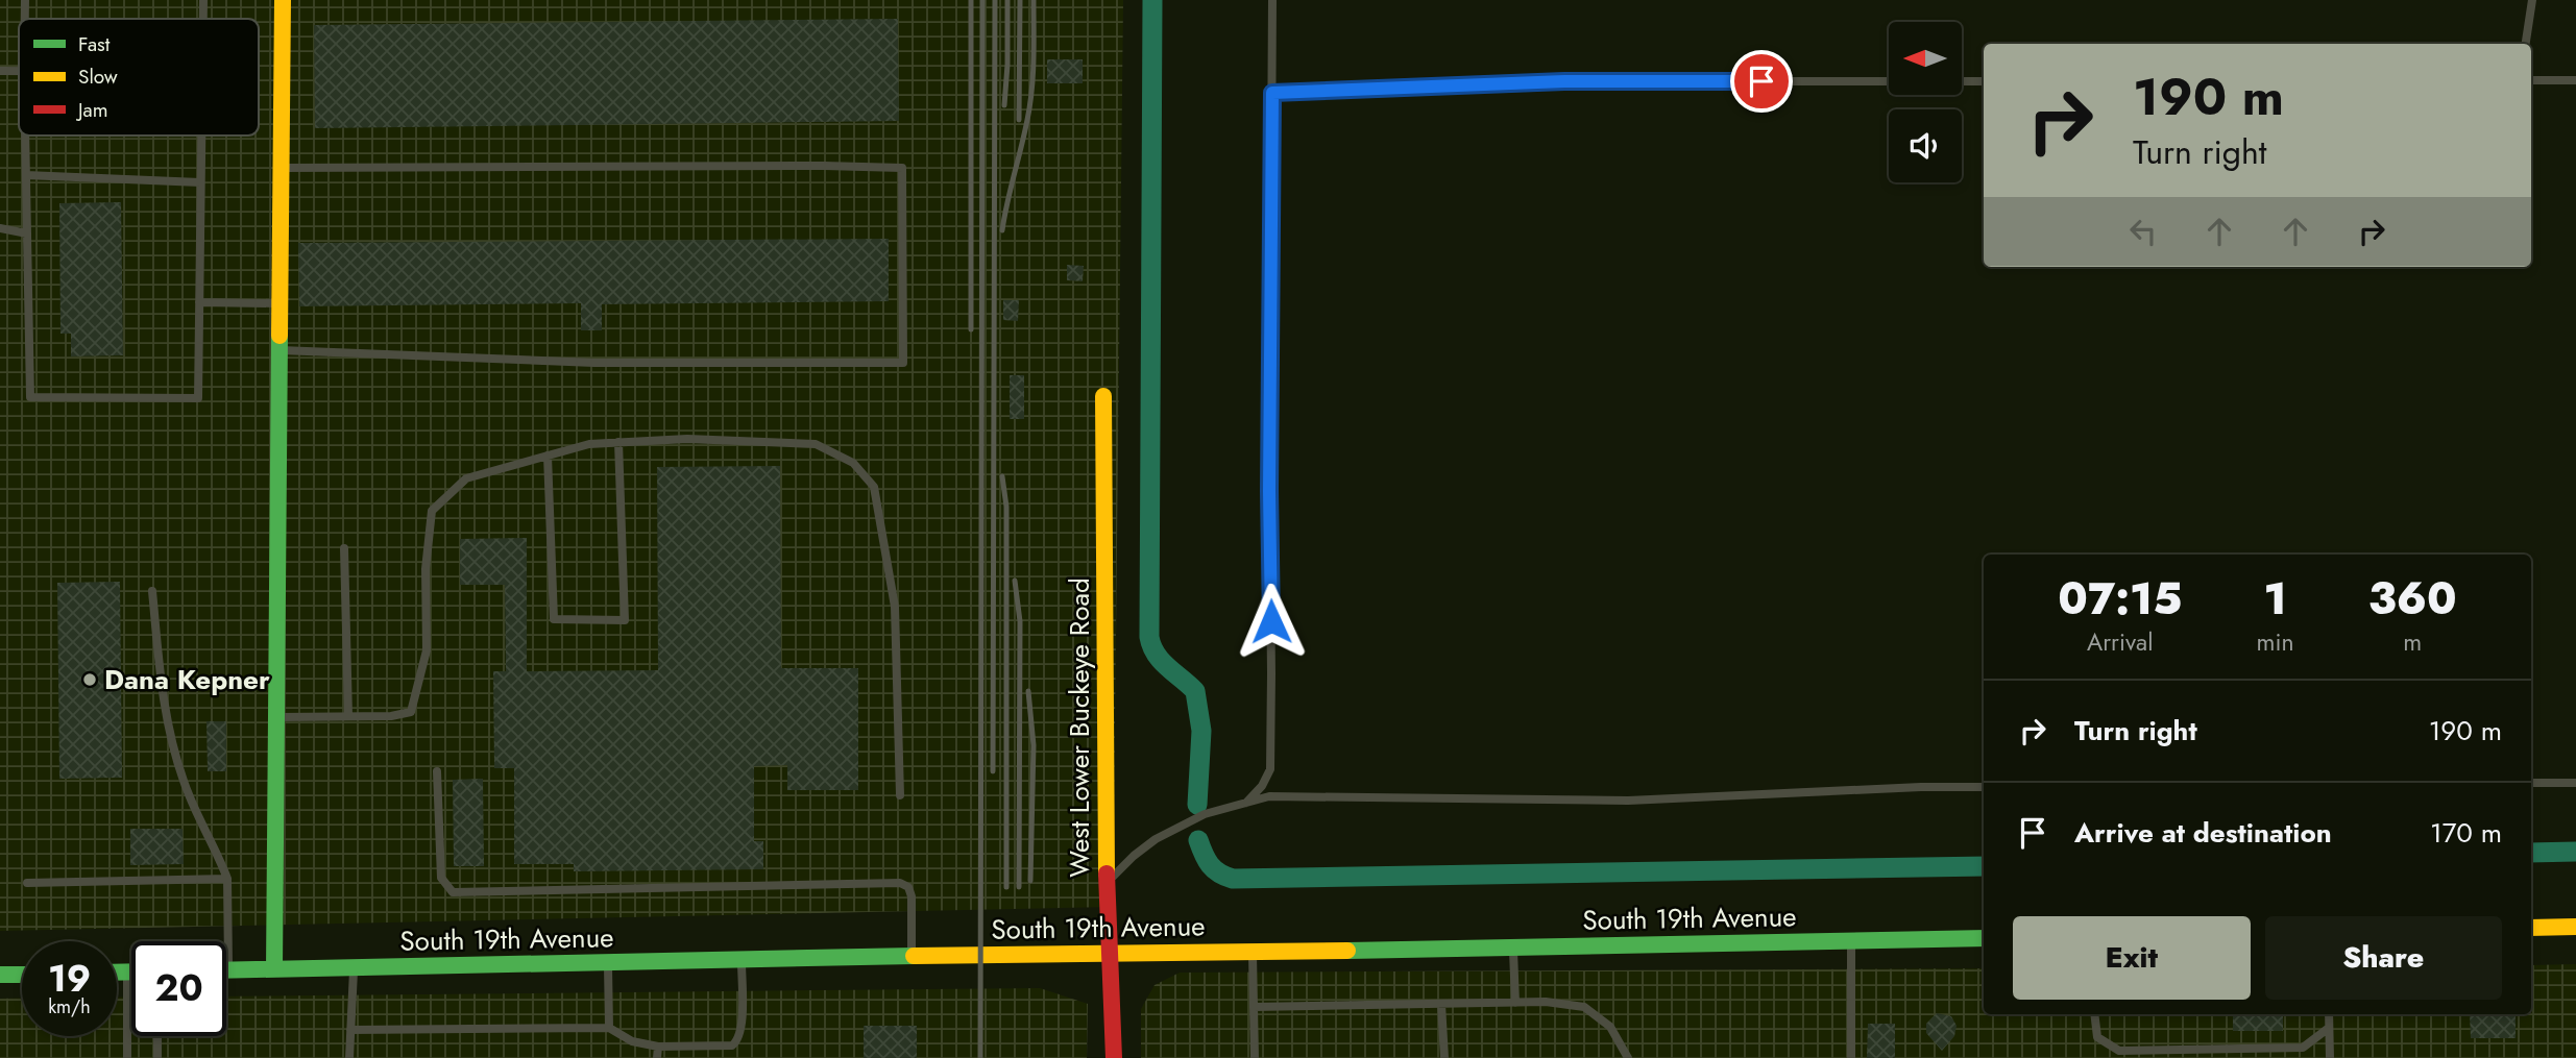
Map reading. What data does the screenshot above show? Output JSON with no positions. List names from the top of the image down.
{
  "streets": {
    "main road": ["West Lower Buckeye Road", "South 19th Avenue"]
  },
  "crossings": [
    ["West Lower Buckeye Road", "South 19th Avenue"]
  ],
  "places": ["Dana Kepner"],
  "legend": ["Fast", "Slow", "Jam"],
  "north": "left",
  "page": {
    "turn": ["190 m", "Turn right"],
    "eta": [
      "07:15",
      "Arrival",
      "1",
      "min",
      "360",
      "m"
    ],
    "list": [
      {
        "name": "Turn right",
        "value": "190 m"
      },
      {
        "name": "Arrive at destination",
        "value": "170 m"
      }
    ],
    "buttons": ["Exit", "Share"],
    "speed": "19 km/h",
    "limit": "20"
  }
}
